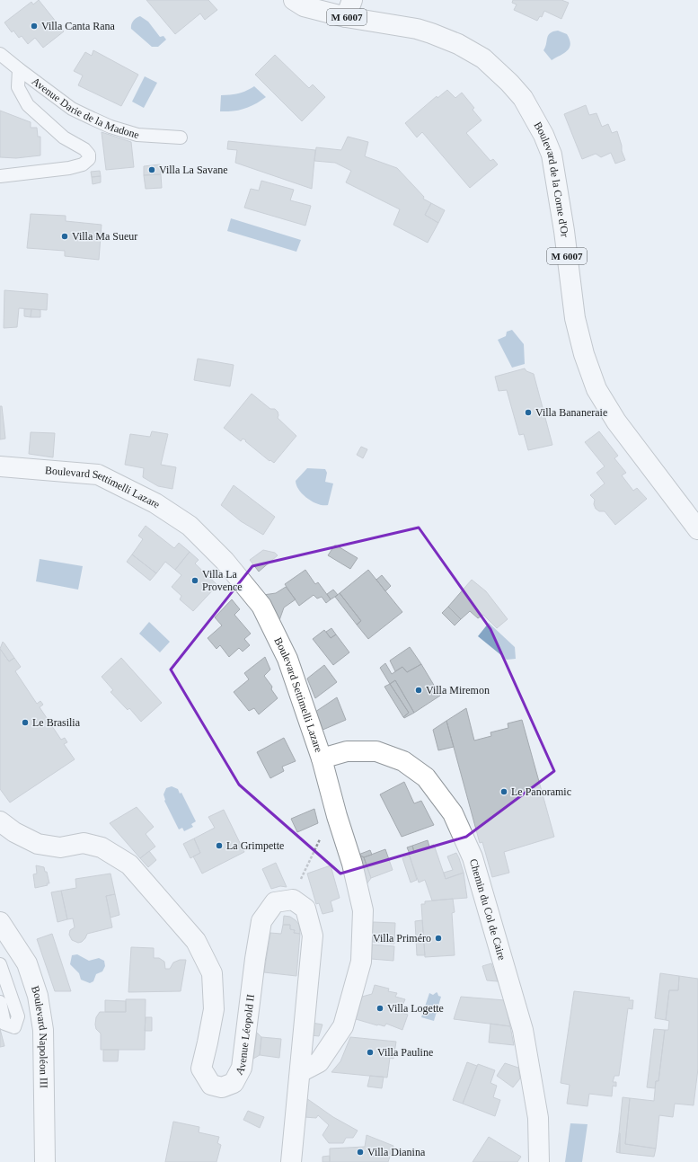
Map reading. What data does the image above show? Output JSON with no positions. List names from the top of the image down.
{
  "streets": {
    "street": [
      "M 6007",
      "Boulevard de la Corne d'Or",
      "Boulevard Settimelli Lazare",
      "Chemin du Col de Caire",
      "Avenue Léopold II",
      "Boulevard Napoléon III"
    ],
    "lane": ["Avenue Darie de la Madone"]
  },
  "crossings": [
    ["Boulevard Settimelli Lazare", "Chemin du Col de Caire"],
    ["Boulevard Settimelli Lazare", "Avenue Léopold II"]
  ],
  "places": [
    "Villa Canta Rana",
    "Villa La Savane",
    "Villa Ma Sueur",
    "Villa Bananeraie",
    "Villa La Provence",
    "Villa Miremon",
    "Le Brasilia",
    "Le Panoramic",
    "La Grimpette",
    "Villa Priméro",
    "Villa Logette",
    "Villa Pauline",
    "Villa Dianina"
  ]
}
